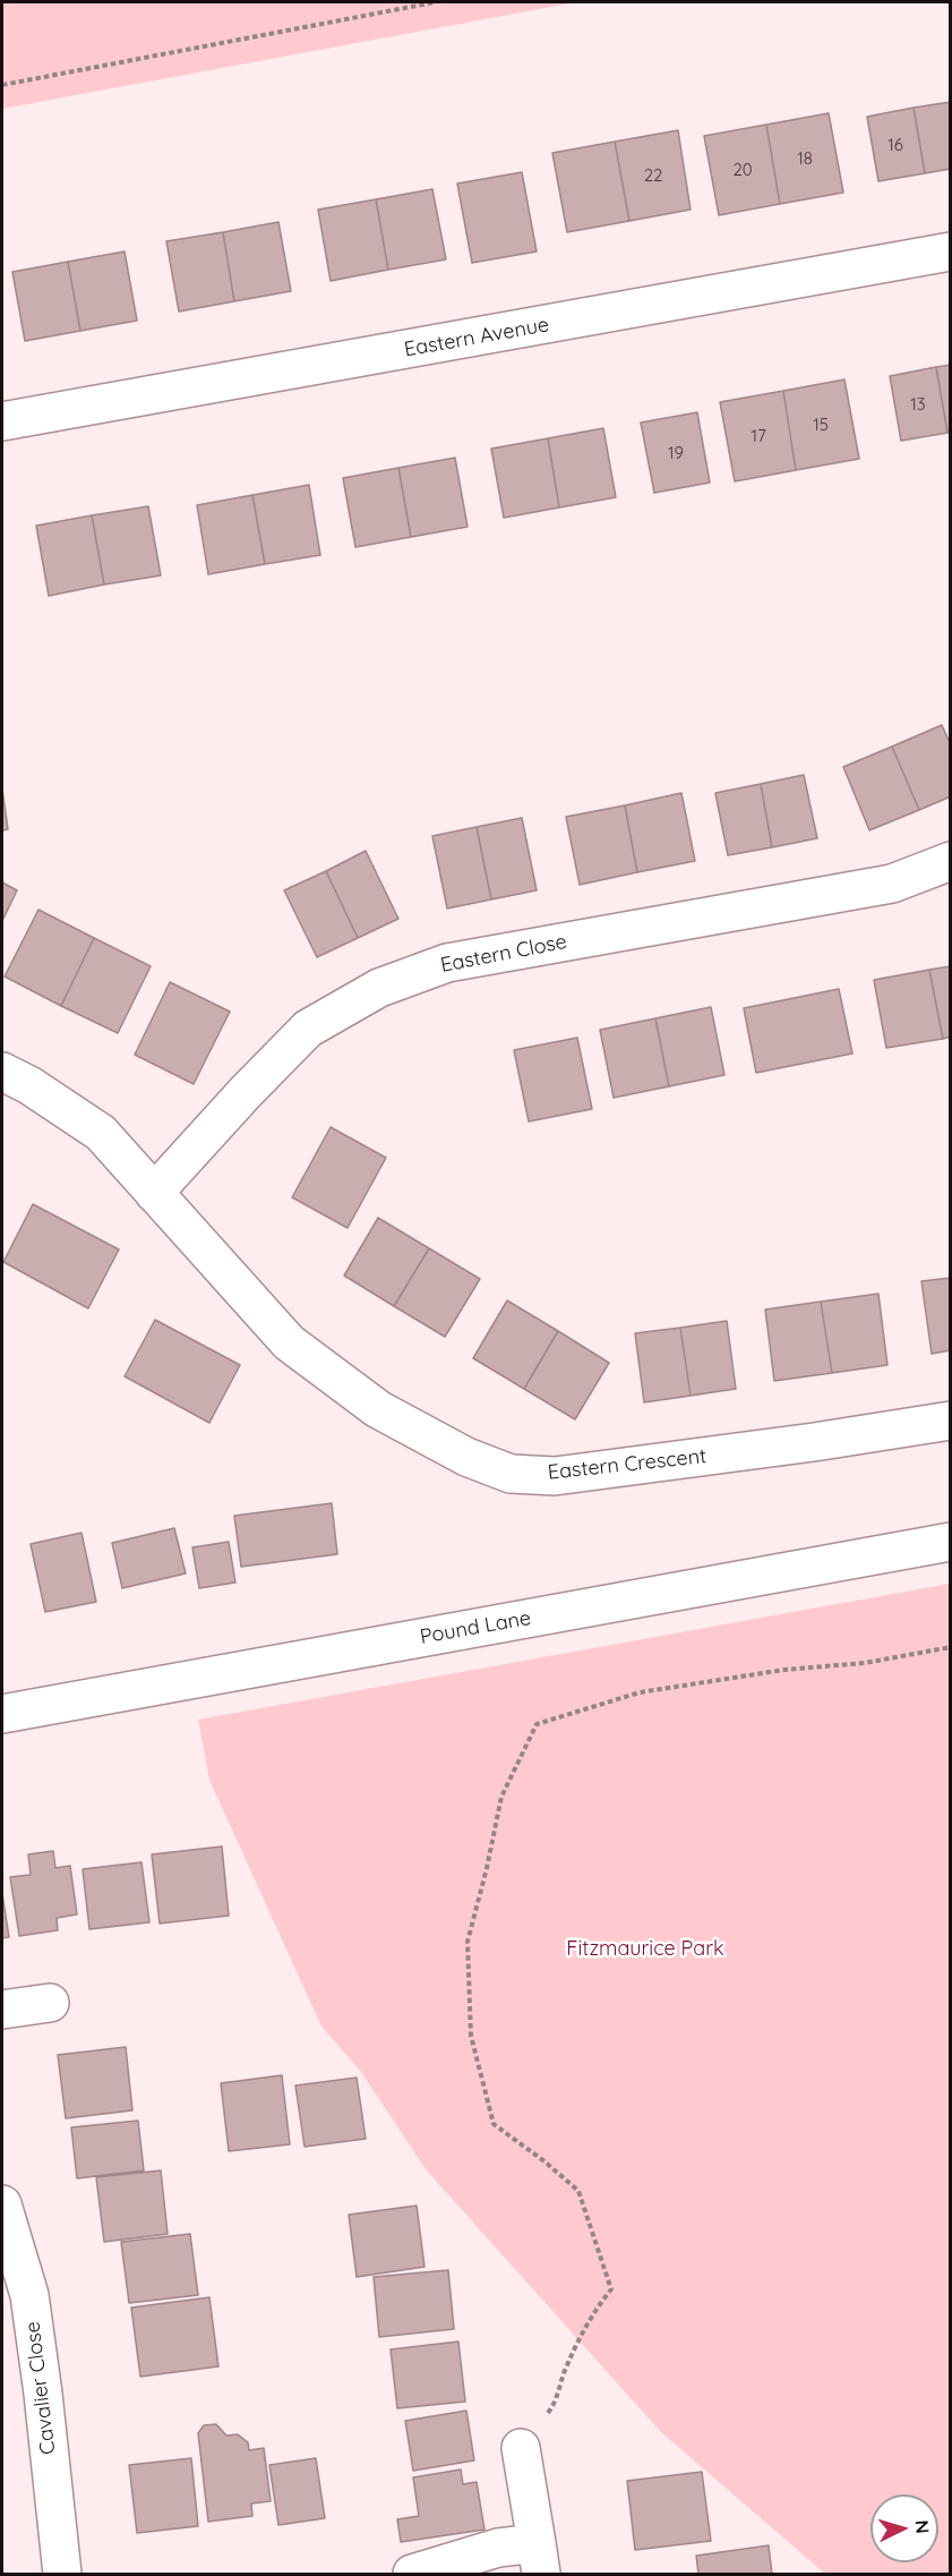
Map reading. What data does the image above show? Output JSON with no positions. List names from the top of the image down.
{
  "streets": {
    "street": [
      "Eastern Avenue",
      "Eastern Close",
      "Eastern Crescent",
      "Pound Lane",
      "Cavalier Close"
    ]
  },
  "crossings": [
    ["Eastern Close", "Eastern Crescent"]
  ],
  "parks": ["Fitzmaurice Park"],
  "house_numbers": [
    "16",
    "18",
    "20",
    "22",
    "13",
    "15",
    "17",
    "19"
  ],
  "north": "right"
}
